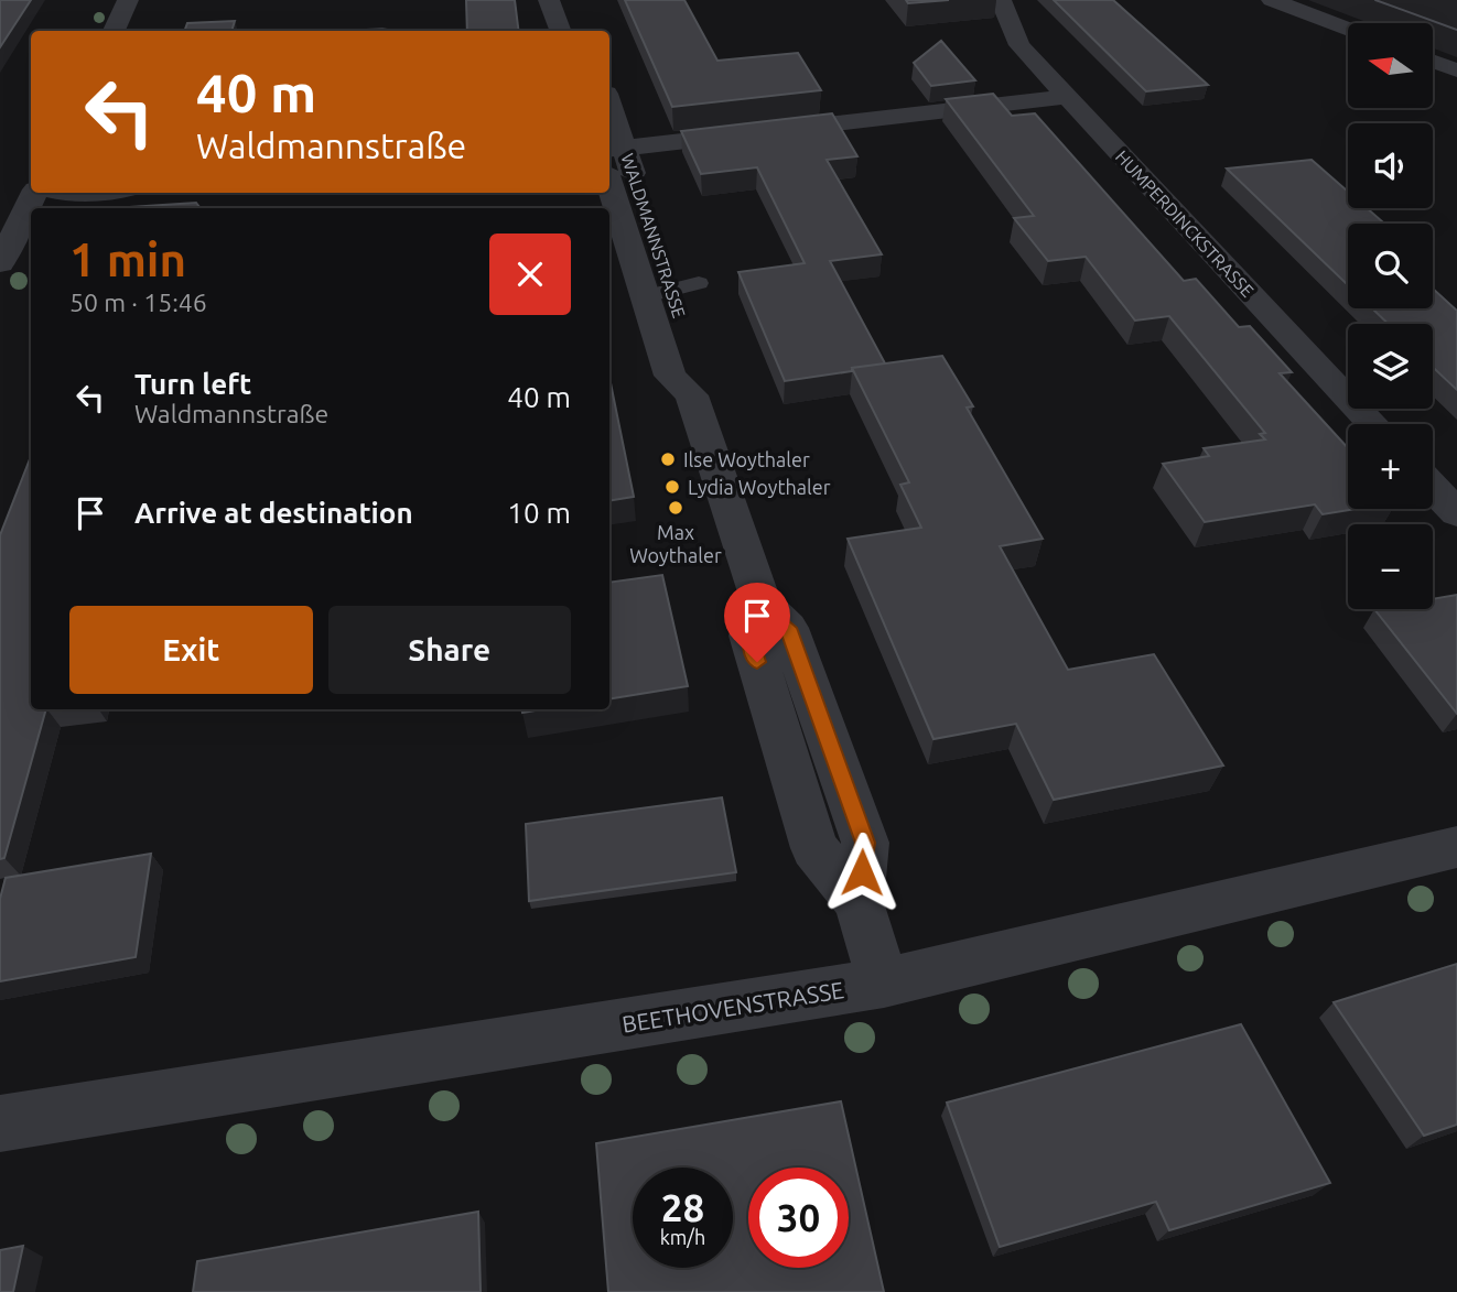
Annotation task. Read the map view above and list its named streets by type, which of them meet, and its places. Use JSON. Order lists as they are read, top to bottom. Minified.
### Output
{"streets":{"street":["HUMPERDINCKSTRASSE","WALDMANNSTRASSE","BEETHOVENSTRASSE"]},"crossings":[["WALDMANNSTRASSE","BEETHOVENSTRASSE"]],"places":["Ilse Woythaler","Lydia Woythaler","Max Woythaler"],"north":"left","page":{"map_buttons":["+","−"],"turn":["40 m","Waldmannstraße"],"heading":["1 min","50 m · 15:46"],"list":[{"name":"Turn left","note":"Waldmannstraße","value":"40 m"},{"name":"Arrive at destination","value":"10 m"}],"buttons":["Exit","Share"],"speed":"28 km/h","limit":"30"}}
